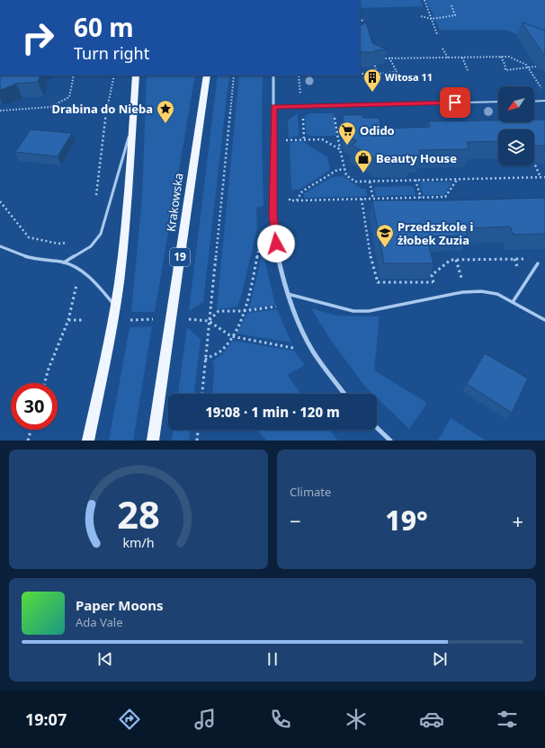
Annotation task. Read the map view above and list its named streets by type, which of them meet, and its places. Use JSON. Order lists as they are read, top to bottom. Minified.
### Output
{"streets":{"main road":["Krakowska","19"]},"places":{"building":["Witosa 11"],"place":["Drabina do Nieba"],"supermarket":["Odido"],"shop":["Beauty House"],"school or university":["Przedszkole i żłobek Zuzia"]},"north":"bottom left","page":{"turn":["60 m","Turn right"],"limit":"30","trip":"19:08 · 1 min · 120 m","tile":"Climate","heat":["−","19°","+"],"song":["Paper Moons","Ada Vale"],"tabs":"19:07","gauge":["28","km/h"]}}
